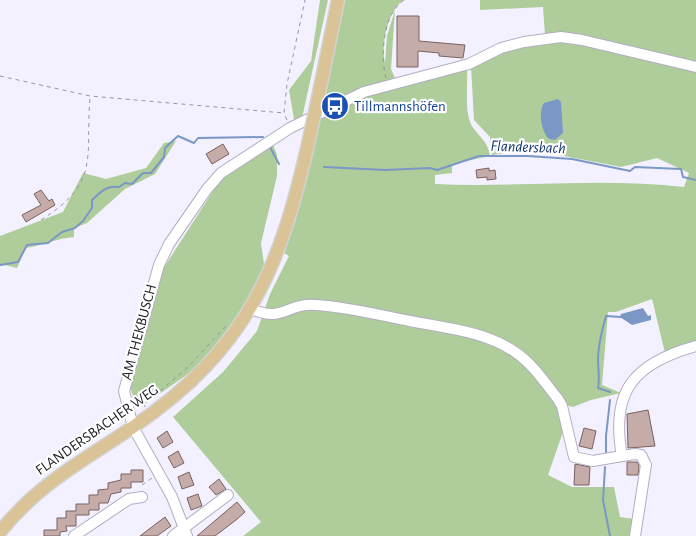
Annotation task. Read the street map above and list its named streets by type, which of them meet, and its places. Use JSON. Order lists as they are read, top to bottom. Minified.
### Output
{"streets":{"main road":["FLANDERSBACHER WEG"],"street":["AM THEKBUSCH"]},"crossings":[["AM THEKBUSCH","FLANDERSBACHER WEG"]],"water":["Flandersbach"],"places":{"bus stop":["Tillmannshöfen"]}}
